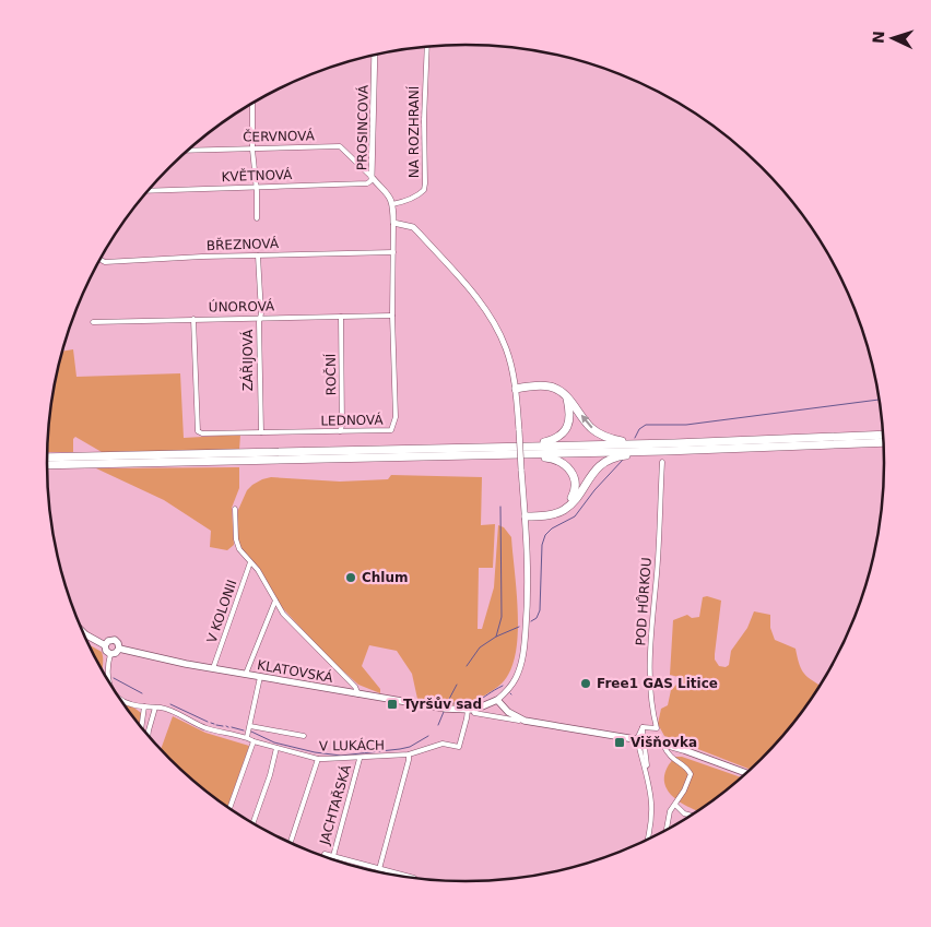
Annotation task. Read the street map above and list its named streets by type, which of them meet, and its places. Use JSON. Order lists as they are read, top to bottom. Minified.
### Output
{"streets":{"main road":["KLATOVSKÁ"],"street":["PROSINCOVÁ","NA ROZHRANÍ","ČERVNOVÁ","KVĚTNOVÁ","BŘEZNOVÁ","ÚNOROVÁ","ZÁŘIJOVÁ","ROČNÍ","LEDNOVÁ","POD HŮRKOU","V KOLONII","V LUKÁCH","JACHTAŘSKÁ"]},"crossings":[["PROSINCOVÁ","NA ROZHRANÍ"],["PROSINCOVÁ","ČERVNOVÁ"],["PROSINCOVÁ","KVĚTNOVÁ"],["PROSINCOVÁ","LEDNOVÁ"],["NA ROZHRANÍ","LEDNOVÁ"],["ČERVNOVÁ","KVĚTNOVÁ"],["BŘEZNOVÁ","ZÁŘIJOVÁ"],["BŘEZNOVÁ","LEDNOVÁ"],["ÚNOROVÁ","ZÁŘIJOVÁ"],["ÚNOROVÁ","ROČNÍ"],["ÚNOROVÁ","LEDNOVÁ"],["ZÁŘIJOVÁ","LEDNOVÁ"],["ROČNÍ","LEDNOVÁ"],["POD HŮRKOU","KLATOVSKÁ"],["V KOLONII","KLATOVSKÁ"],["KLATOVSKÁ","V LUKÁCH"],["V LUKÁCH","JACHTAŘSKÁ"]],"places":{"other":["Chlum","Free1 GAS Litice"],"transit":["Tyršův sad","Višňovka"]},"north":"left"}
